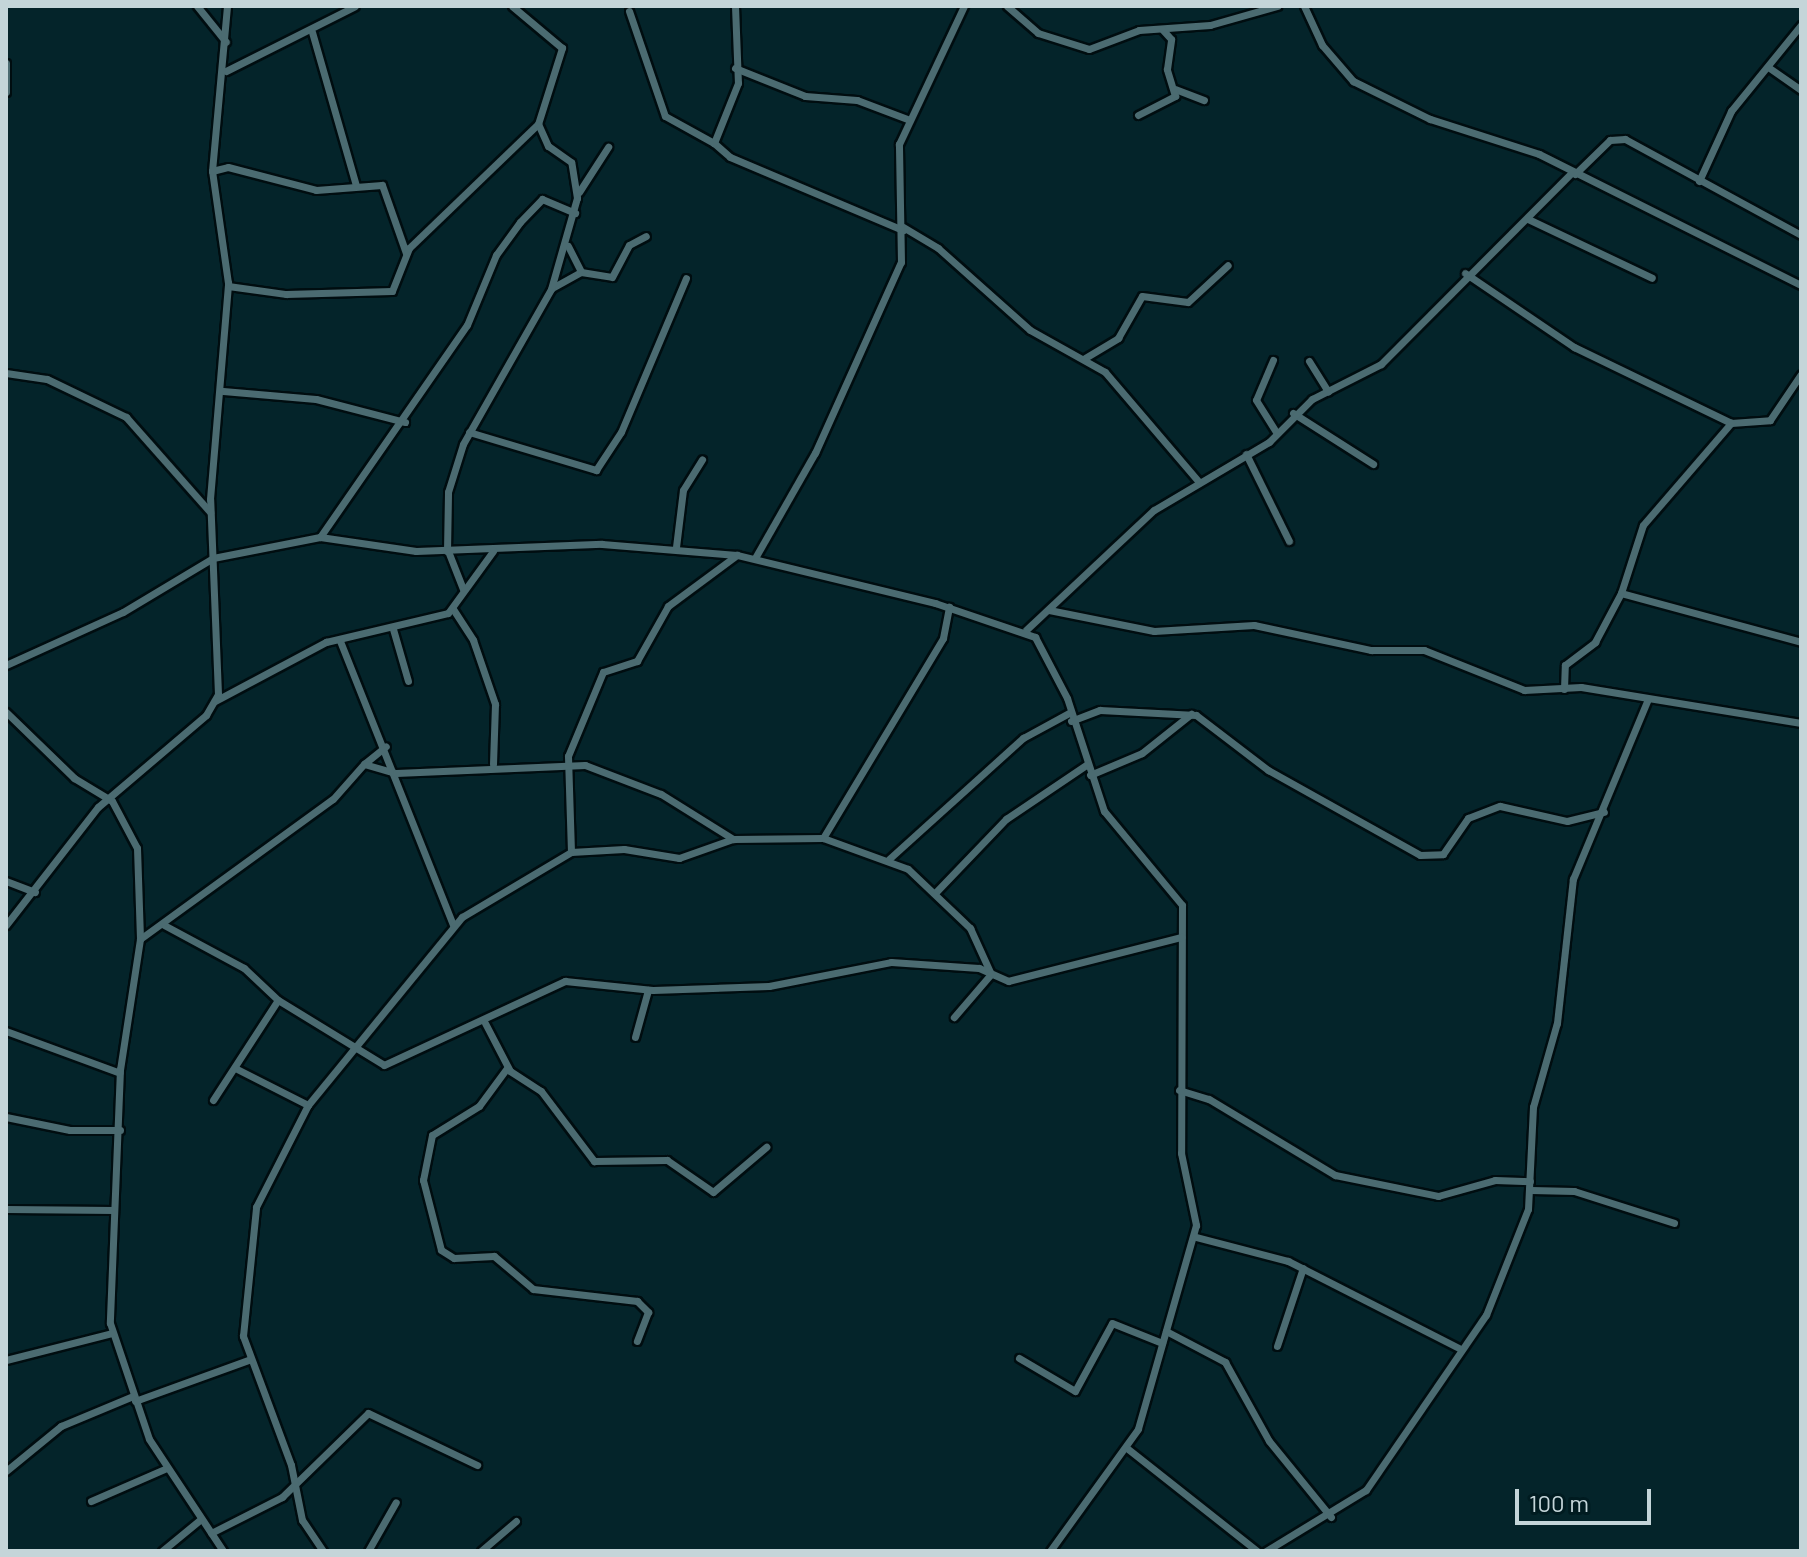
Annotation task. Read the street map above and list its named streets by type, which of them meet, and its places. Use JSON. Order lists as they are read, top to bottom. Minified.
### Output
{"scale_bar":"100 m"}
